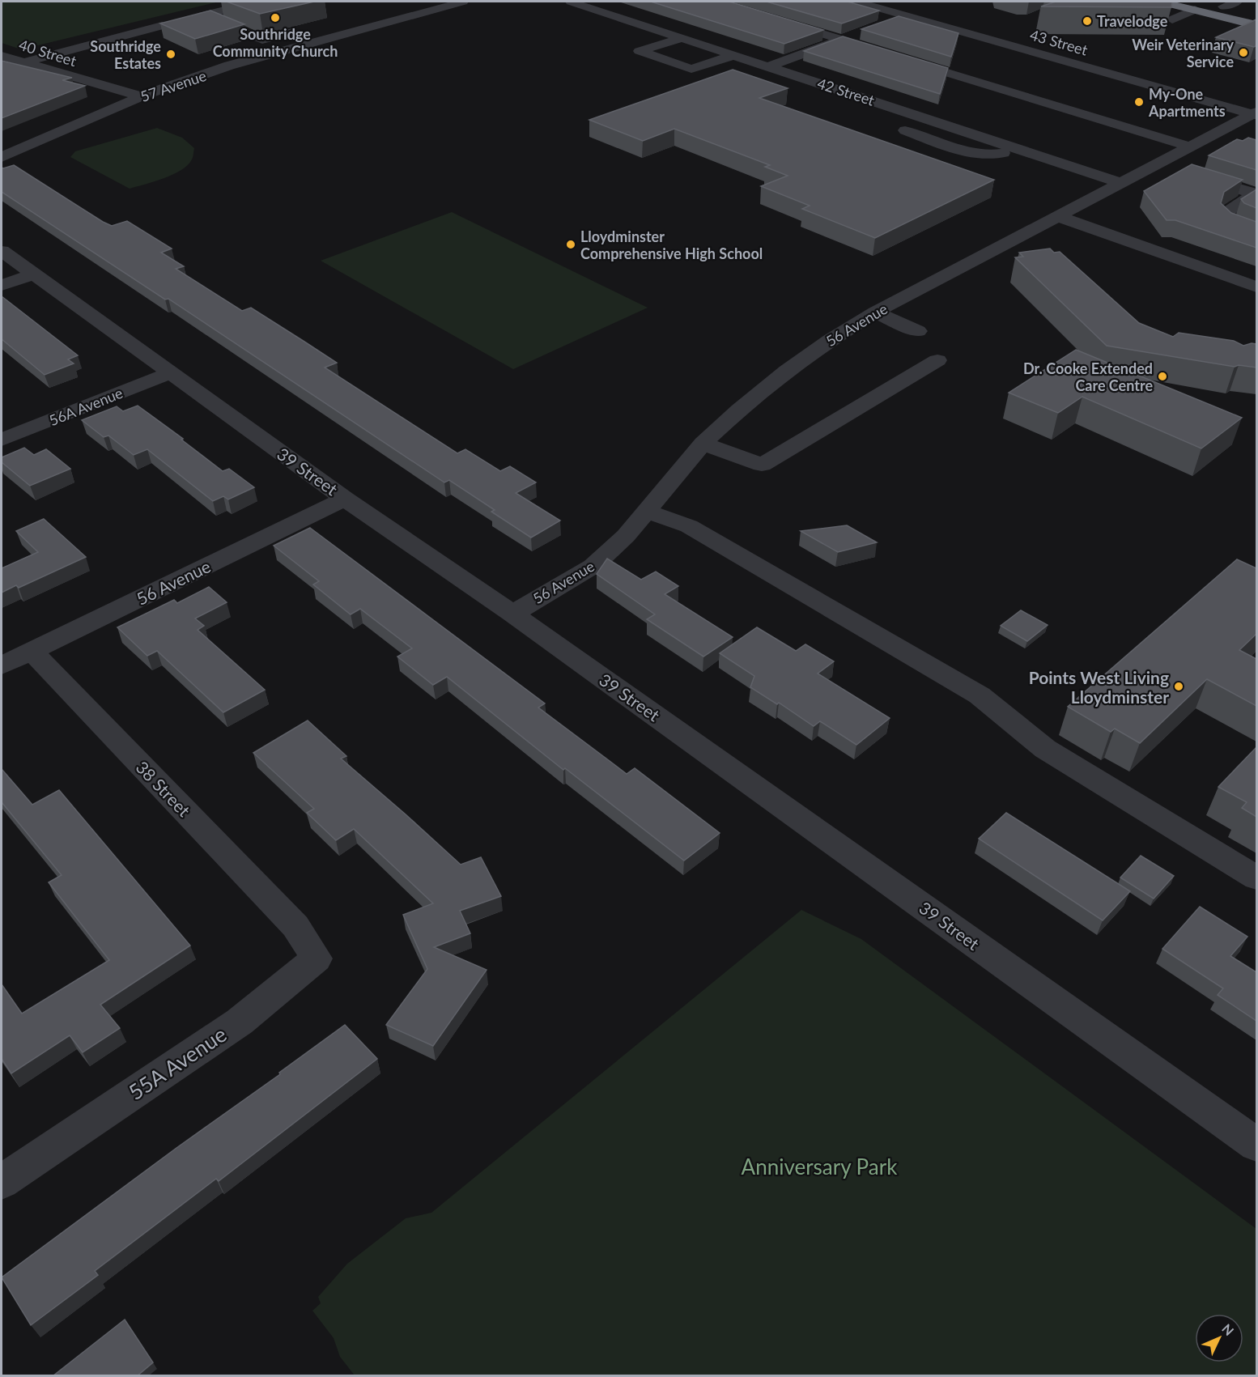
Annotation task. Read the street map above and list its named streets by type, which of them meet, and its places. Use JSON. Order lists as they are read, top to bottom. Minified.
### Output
{"streets":{"street":["43 Street","40 Street","57 Avenue","42 Street","56 Avenue","56A Avenue","39 Street","38 Street","55A Avenue"]},"crossings":[["43 Street","56 Avenue"],["40 Street","57 Avenue"],["42 Street","56 Avenue"],["56 Avenue","39 Street"],["56 Avenue","38 Street"],["56A Avenue","39 Street"],["38 Street","55A Avenue"]],"parks":["Anniversary Park"],"places":["Southridge Community Church","Travelodge","Weir Veterinary Service","Southridge Estates","My-One Apartments","Lloydminster Comprehensive High School","Dr. Cooke Extended Care Centre","Points West Living Lloydminster"],"north":"top right"}
